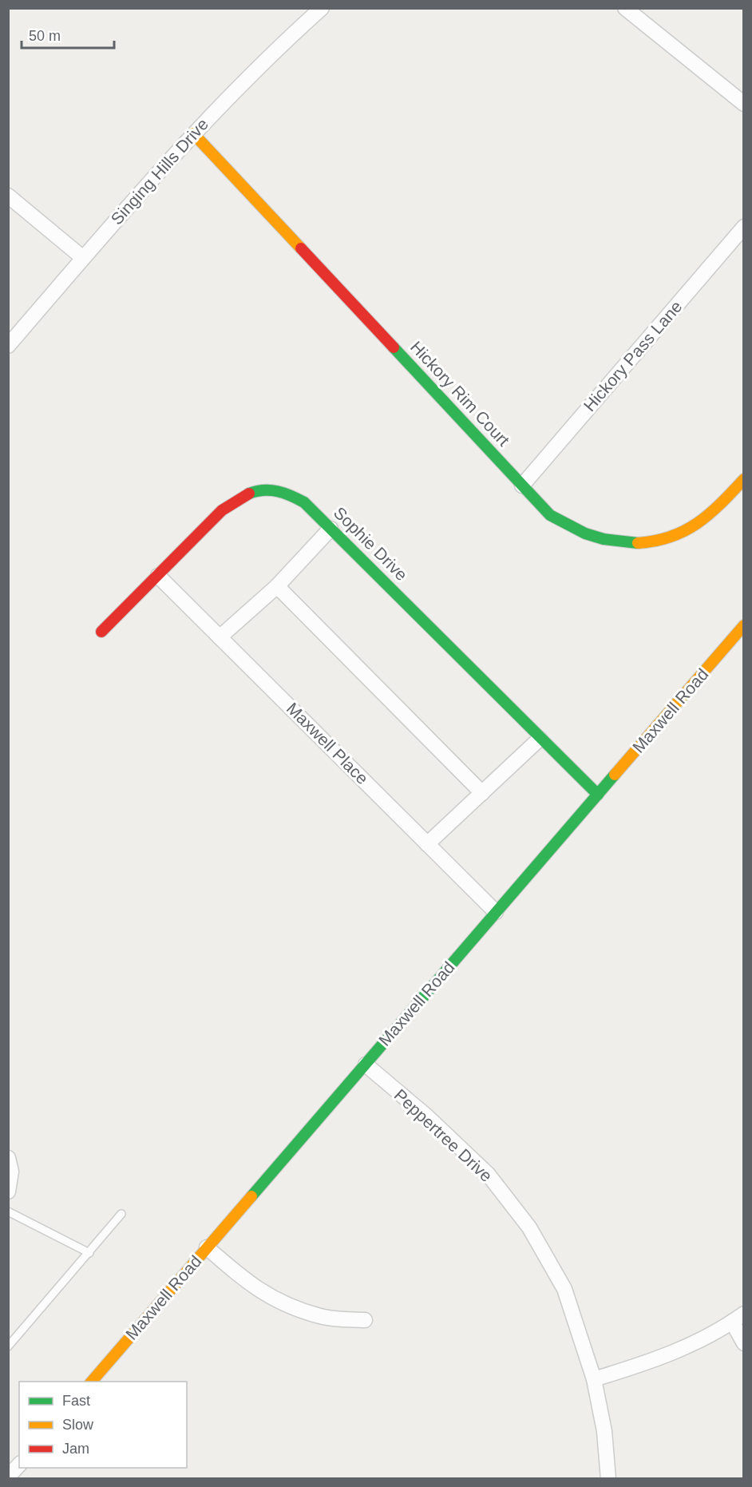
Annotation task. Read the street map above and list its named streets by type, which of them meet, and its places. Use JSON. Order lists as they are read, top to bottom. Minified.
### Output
{"streets":{"street":["Singing Hills Drive","Hickory Pass Lane","Hickory Rim Court","Sophie Drive","Maxwell Road","Maxwell Place","Peppertree Drive"]},"crossings":[["Singing Hills Drive","Hickory Rim Court"],["Hickory Pass Lane","Hickory Rim Court"],["Sophie Drive","Maxwell Road"],["Sophie Drive","Maxwell Place"],["Maxwell Road","Maxwell Place"],["Maxwell Road","Peppertree Drive"]],"legend":["Fast","Slow","Jam"],"scale_bar":"50 m"}
